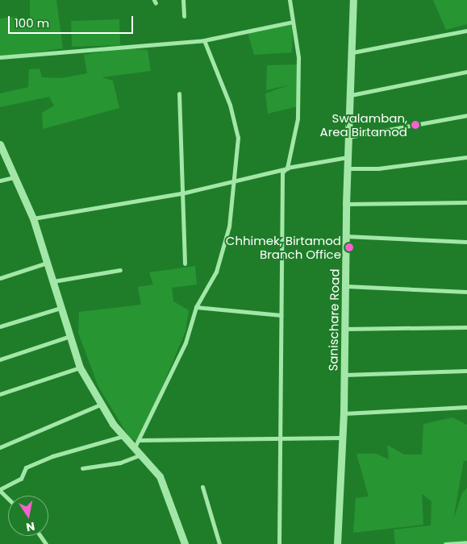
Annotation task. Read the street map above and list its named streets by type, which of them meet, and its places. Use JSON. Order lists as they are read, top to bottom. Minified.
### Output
{"streets":{"street":["Sanischare Road"]},"places":["Swalamban, Area Birtamod","Chhimek, Birtamod Branch Office"],"scale_bar":"100 m","north":"bottom"}
